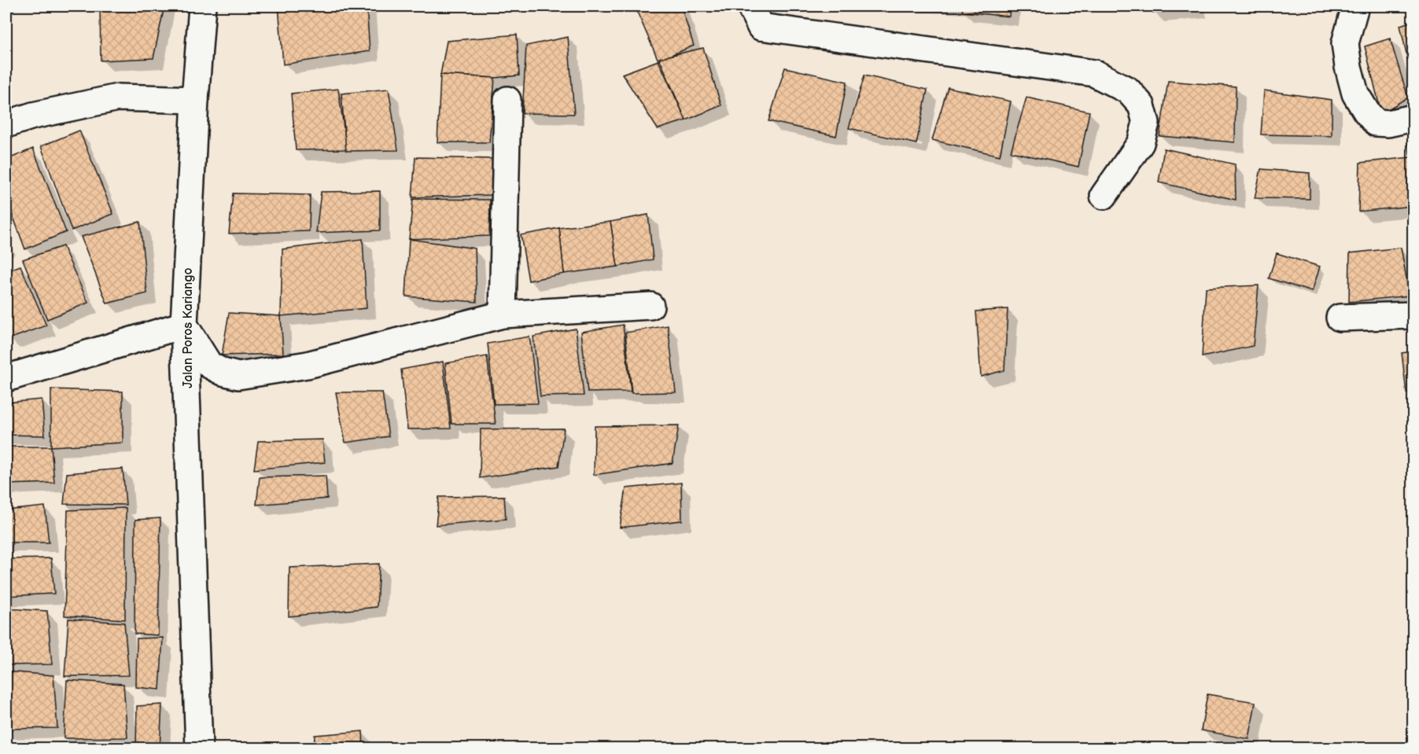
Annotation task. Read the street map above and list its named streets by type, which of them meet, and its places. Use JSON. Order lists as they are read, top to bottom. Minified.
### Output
{"streets":{"street":["Jalan Poros Kariango"]}}
